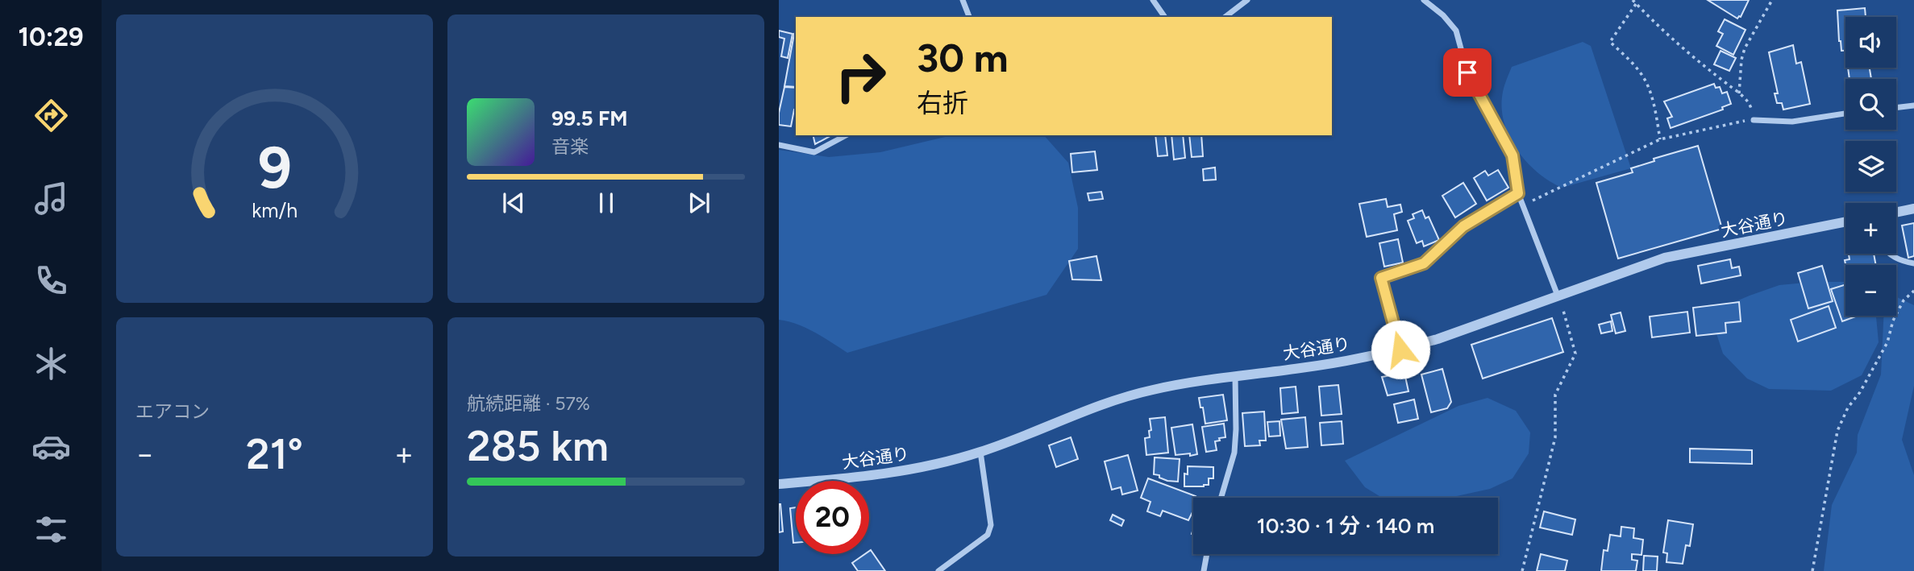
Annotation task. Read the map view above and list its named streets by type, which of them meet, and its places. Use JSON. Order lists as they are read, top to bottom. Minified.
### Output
{"streets":{"street":["大谷通り"]},"page":{"tabs":"10:29","map_buttons":["+","−"],"turn":["30 m","右折"],"song":["99.5 FM","音楽"],"tile":["エアコン",["航続距離 · 57%","285 km"]],"heat":["−","21°","+"],"limit":"20","trip":"10:30 · 1 分 · 140 m","gauge":["9","km/h"]}}
